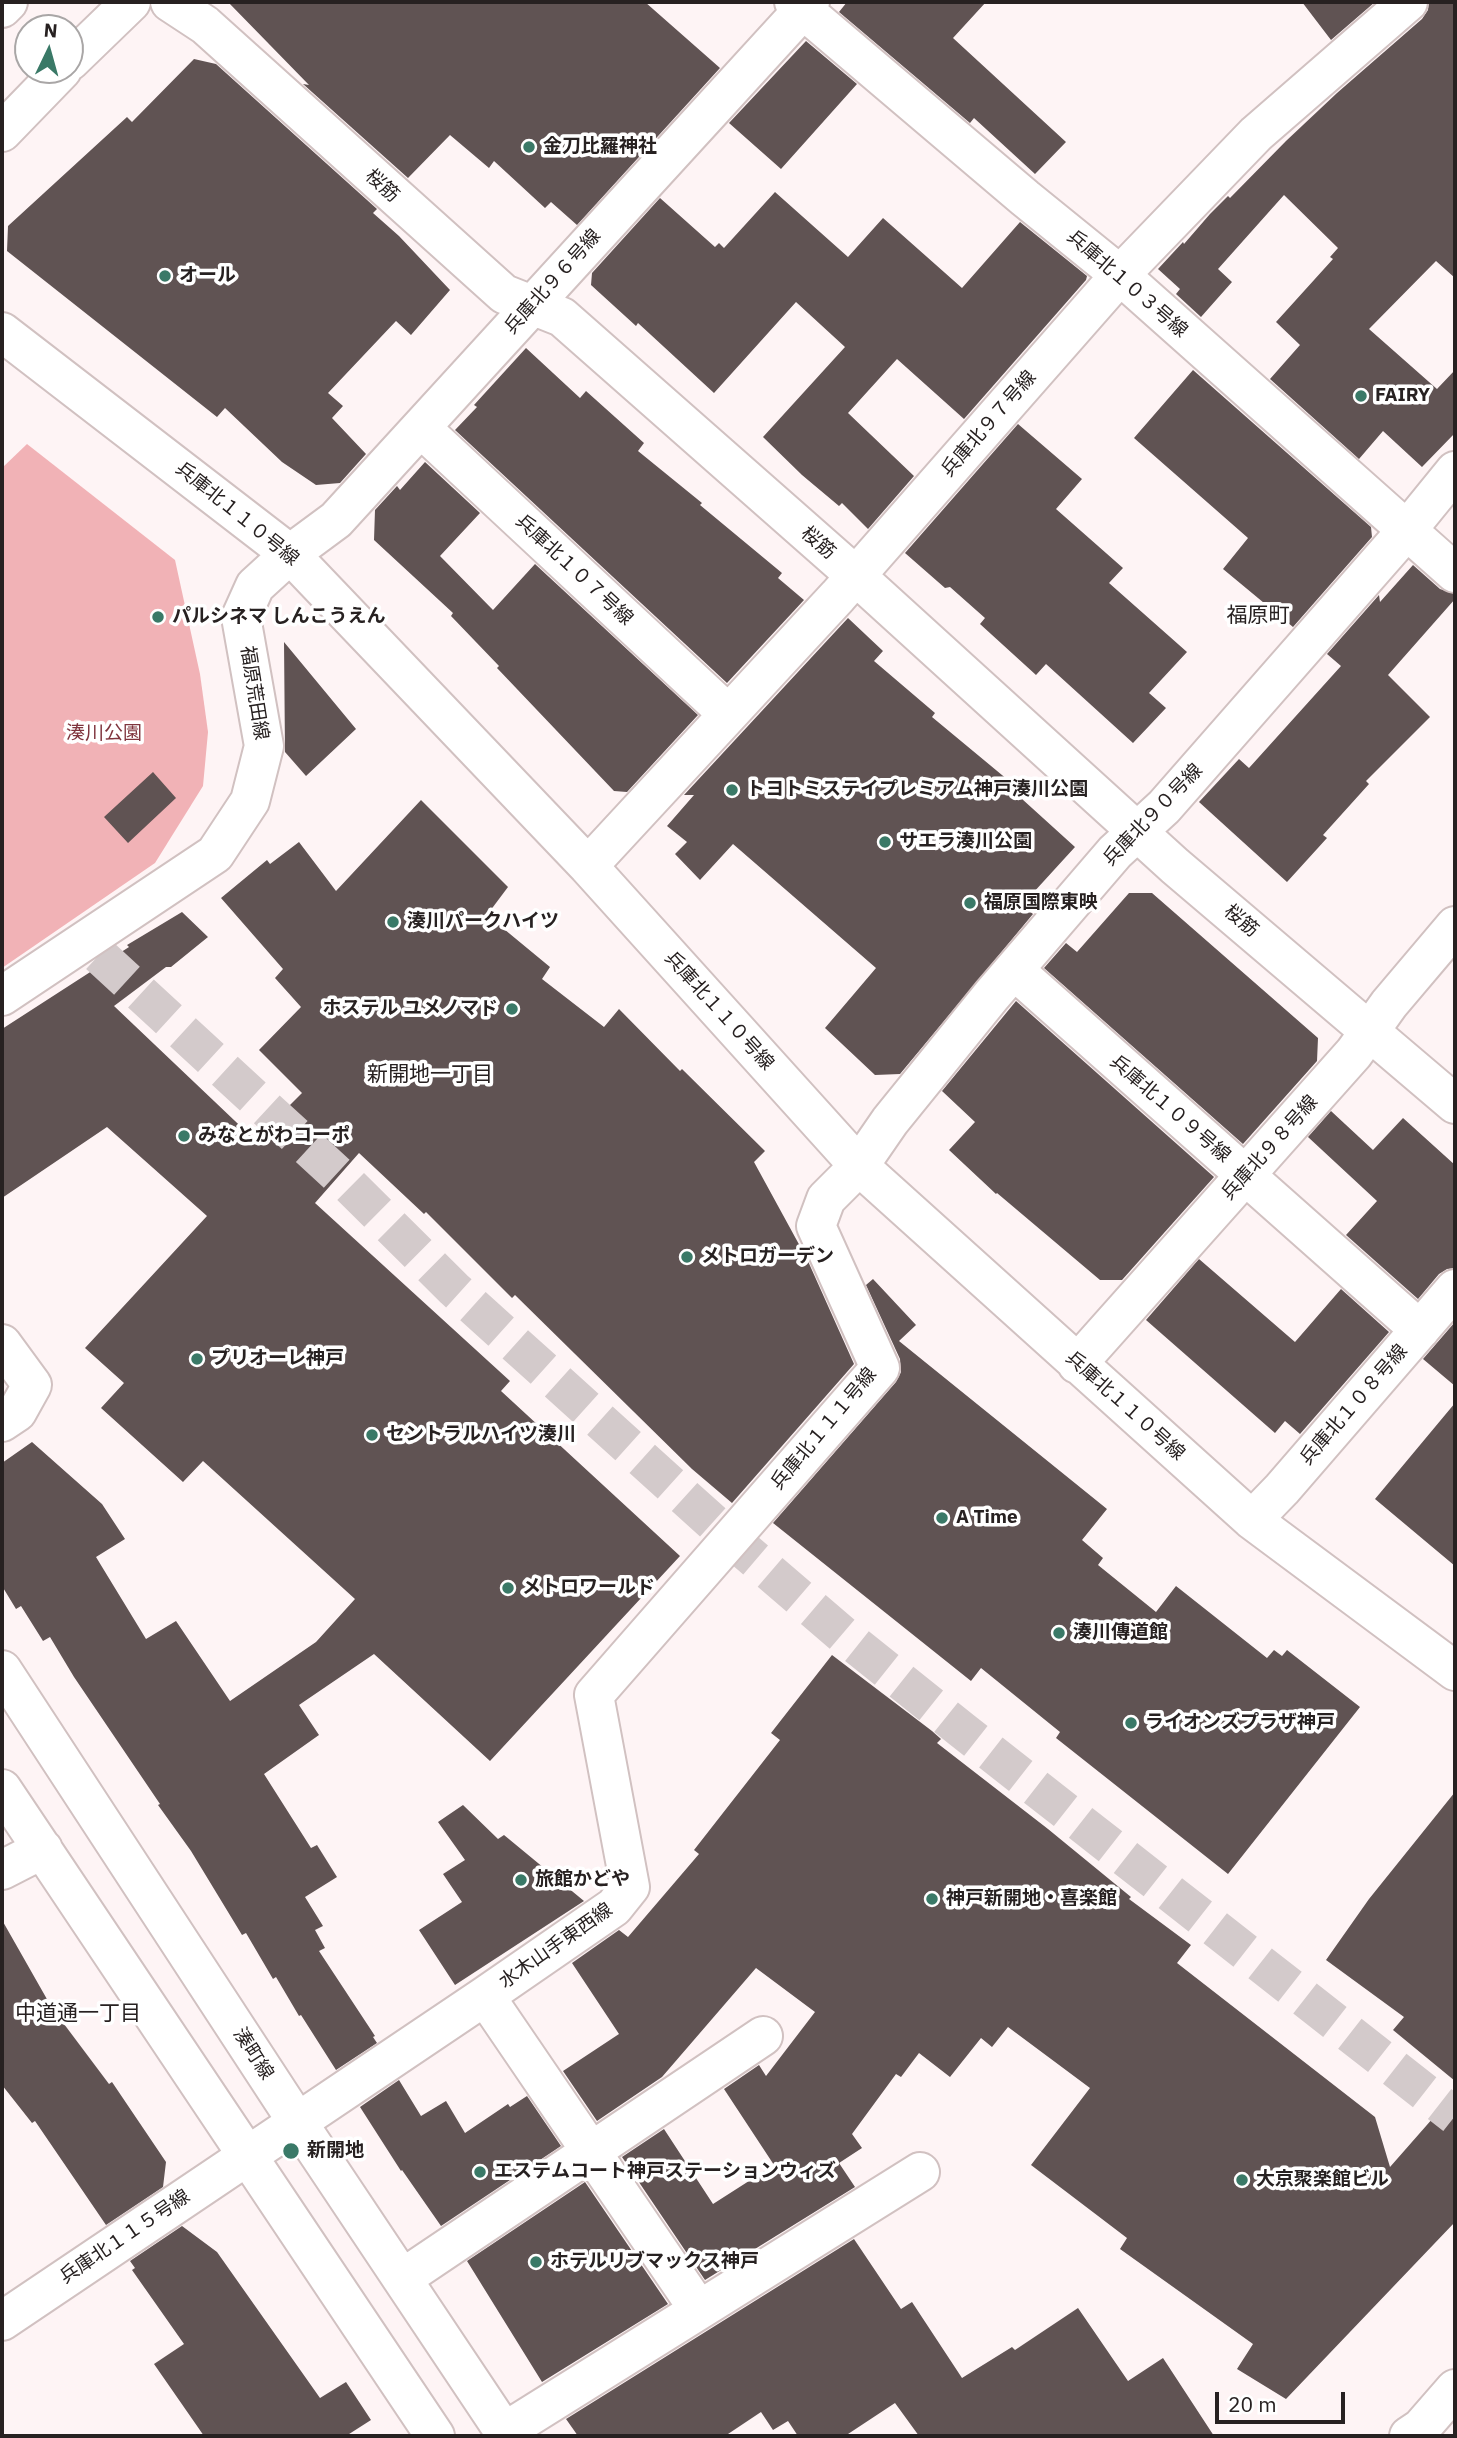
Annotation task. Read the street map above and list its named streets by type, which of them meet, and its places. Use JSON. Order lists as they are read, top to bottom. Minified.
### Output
{"streets":{"main road":["桜筋","兵庫北９６号線","兵庫北１０３号線","兵庫北９７号線","兵庫北１１０号線","兵庫北１０７号線","福原荒田線","兵庫北９０号線","兵庫北１０９号線","兵庫北９８号線","兵庫北１０８号線","兵庫北１１１号線","水木山手東西線","湊町線","兵庫北１１５号線"]},"crossings":[["桜筋","兵庫北９６号線"],["桜筋","兵庫北９７号線"],["桜筋","兵庫北９０号線"],["桜筋","兵庫北９８号線"],["兵庫北９６号線","兵庫北１０３号線"],["兵庫北９６号線","兵庫北１１０号線"],["兵庫北９６号線","兵庫北１０７号線"],["兵庫北９６号線","福原荒田線"],["兵庫北１０３号線","兵庫北９７号線"],["兵庫北１０３号線","兵庫北９０号線"],["兵庫北９７号線","兵庫北１１０号線"],["兵庫北９７号線","兵庫北１０７号線"],["兵庫北１１０号線","福原荒田線"],["兵庫北１１０号線","兵庫北９０号線"],["兵庫北１１０号線","兵庫北９８号線"],["兵庫北１１０号線","兵庫北１０８号線"],["兵庫北１１０号線","兵庫北１１１号線"],["兵庫北９０号線","兵庫北１０９号線"],["兵庫北９０号線","兵庫北１１１号線"],["兵庫北１０９号線","兵庫北９８号線"],["兵庫北１０９号線","兵庫北１０８号線"],["兵庫北１１１号線","水木山手東西線"],["水木山手東西線","湊町線"],["水木山手東西線","兵庫北１１５号線"]],"districts":["福原町","新開地一丁目","中道通一丁目"],"parks":["湊川公園"],"places":["金刀比羅神社","オール","FAIRY","パルシネマ しんこうえん","トヨトミステイプレミアム神戸湊川公園","サエラ湊川公園","福原国際東映","湊川パークハイツ","ホステル ユメノマド","みなとがわコーポ","メトロガーデン","プリオーレ神戸","セントラルハイツ湊川","A Time","メトロワールド","湊川傳道館","ライオンズプラザ神戸","旅館かどや","神戸新開地・喜楽館","新開地","エステムコート神戸ステーションウィズ","大京聚楽館ビル","ホテルリブマックス神戸"],"scale_bar":"20 m","north":"top"}
